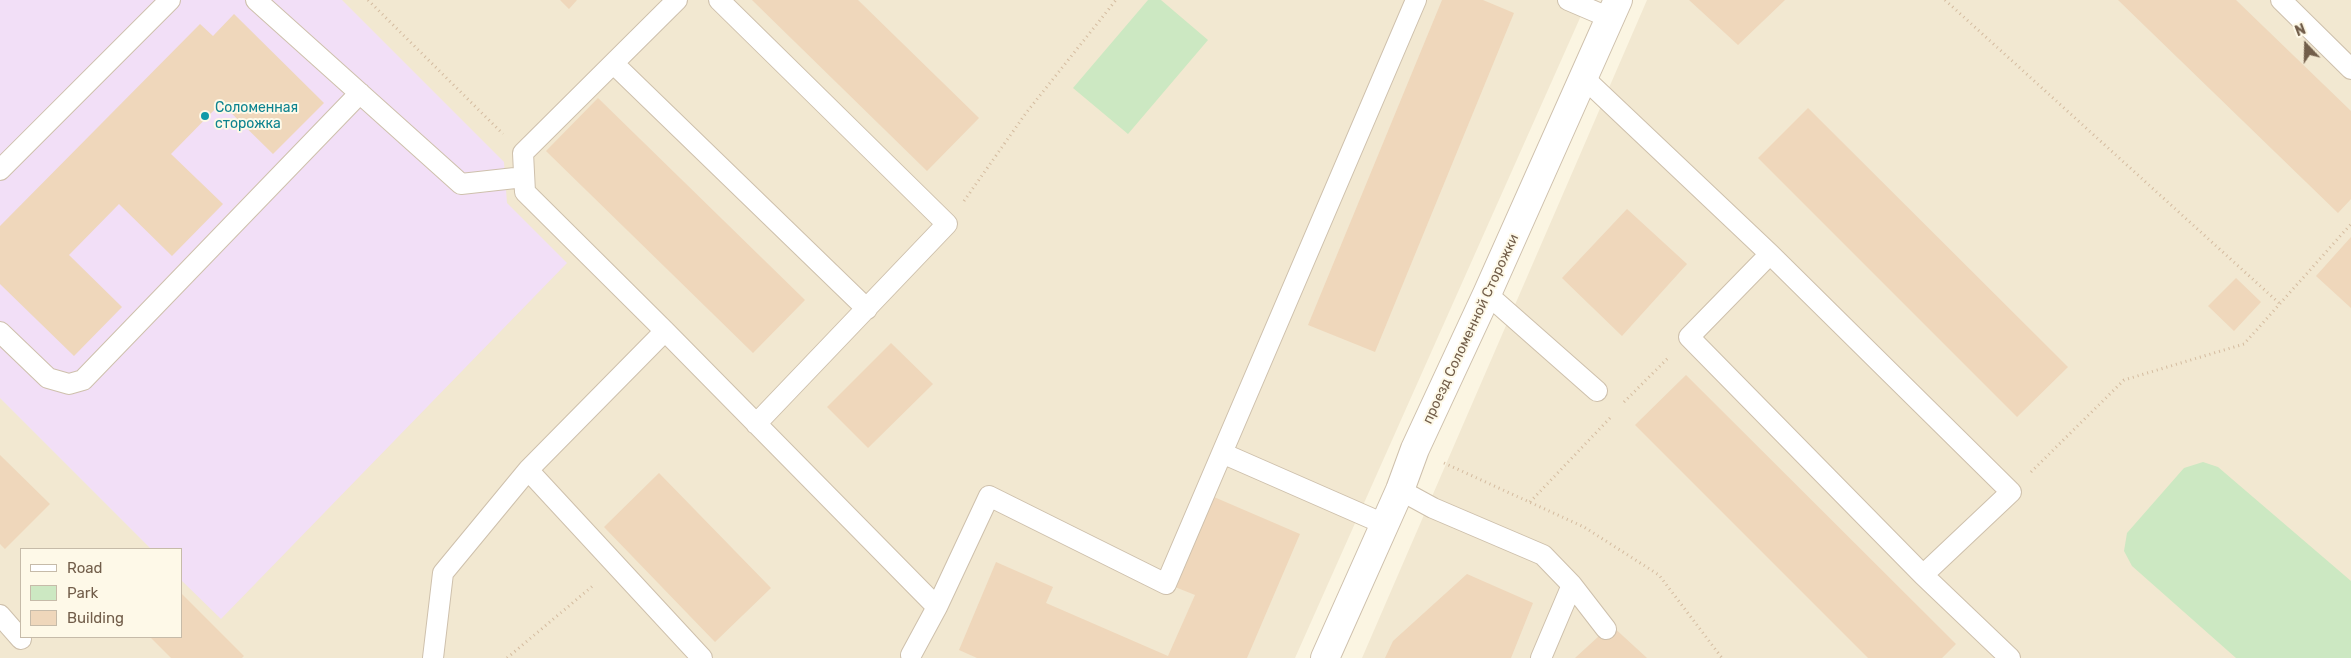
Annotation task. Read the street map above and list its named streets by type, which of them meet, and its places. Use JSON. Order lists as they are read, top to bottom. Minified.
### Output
{"streets":{"street":["проезд Соломенной Сторожки"]},"places":["Соломенная сторожка"],"legend":["Road","Park","Building"],"north":"top"}
